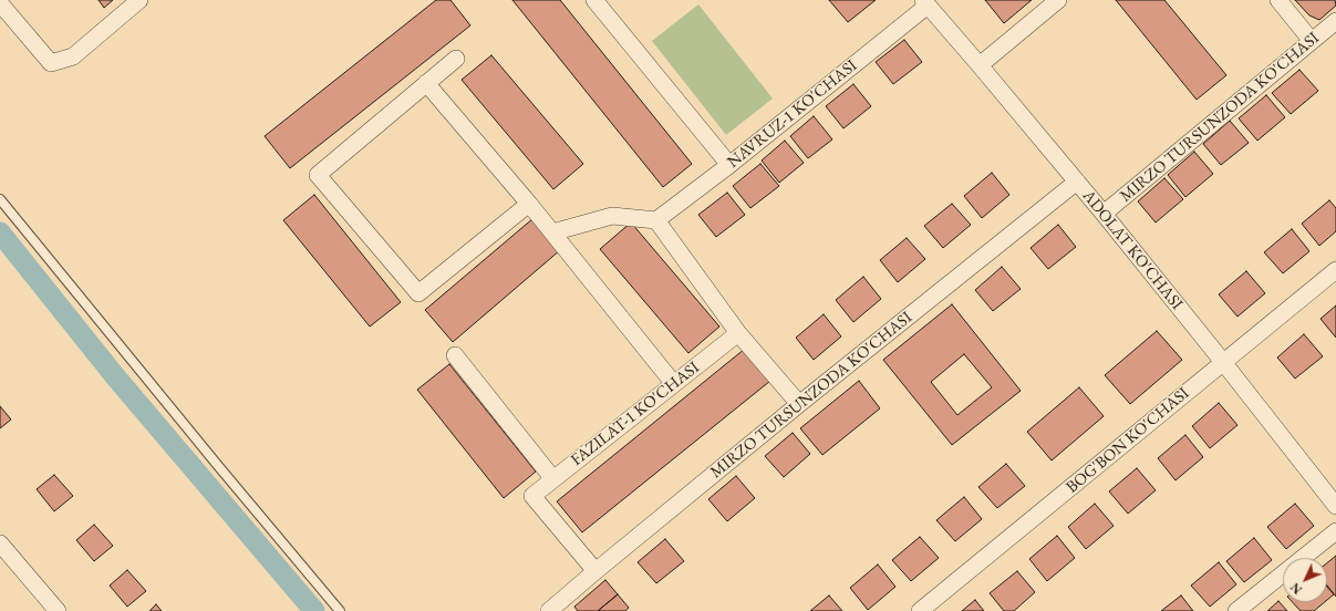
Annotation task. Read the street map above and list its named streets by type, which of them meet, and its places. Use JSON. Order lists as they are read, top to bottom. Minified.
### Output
{"streets":{"street":["NAVRUZ-1 KO'CHASI","MIRZO TURSUNZODA KO'CHASI","ADOLAT KO'CHASI","FAZILAT-1 KO'CHASI","BOG'BON KO'CHASI"]},"crossings":[["NAVRUZ-1 KO'CHASI","ADOLAT KO'CHASI"],["MIRZO TURSUNZODA KO'CHASI","ADOLAT KO'CHASI"],["MIRZO TURSUNZODA KO'CHASI","FAZILAT-1 KO'CHASI"],["ADOLAT KO'CHASI","BOG'BON KO'CHASI"]],"north":"bottom left"}
